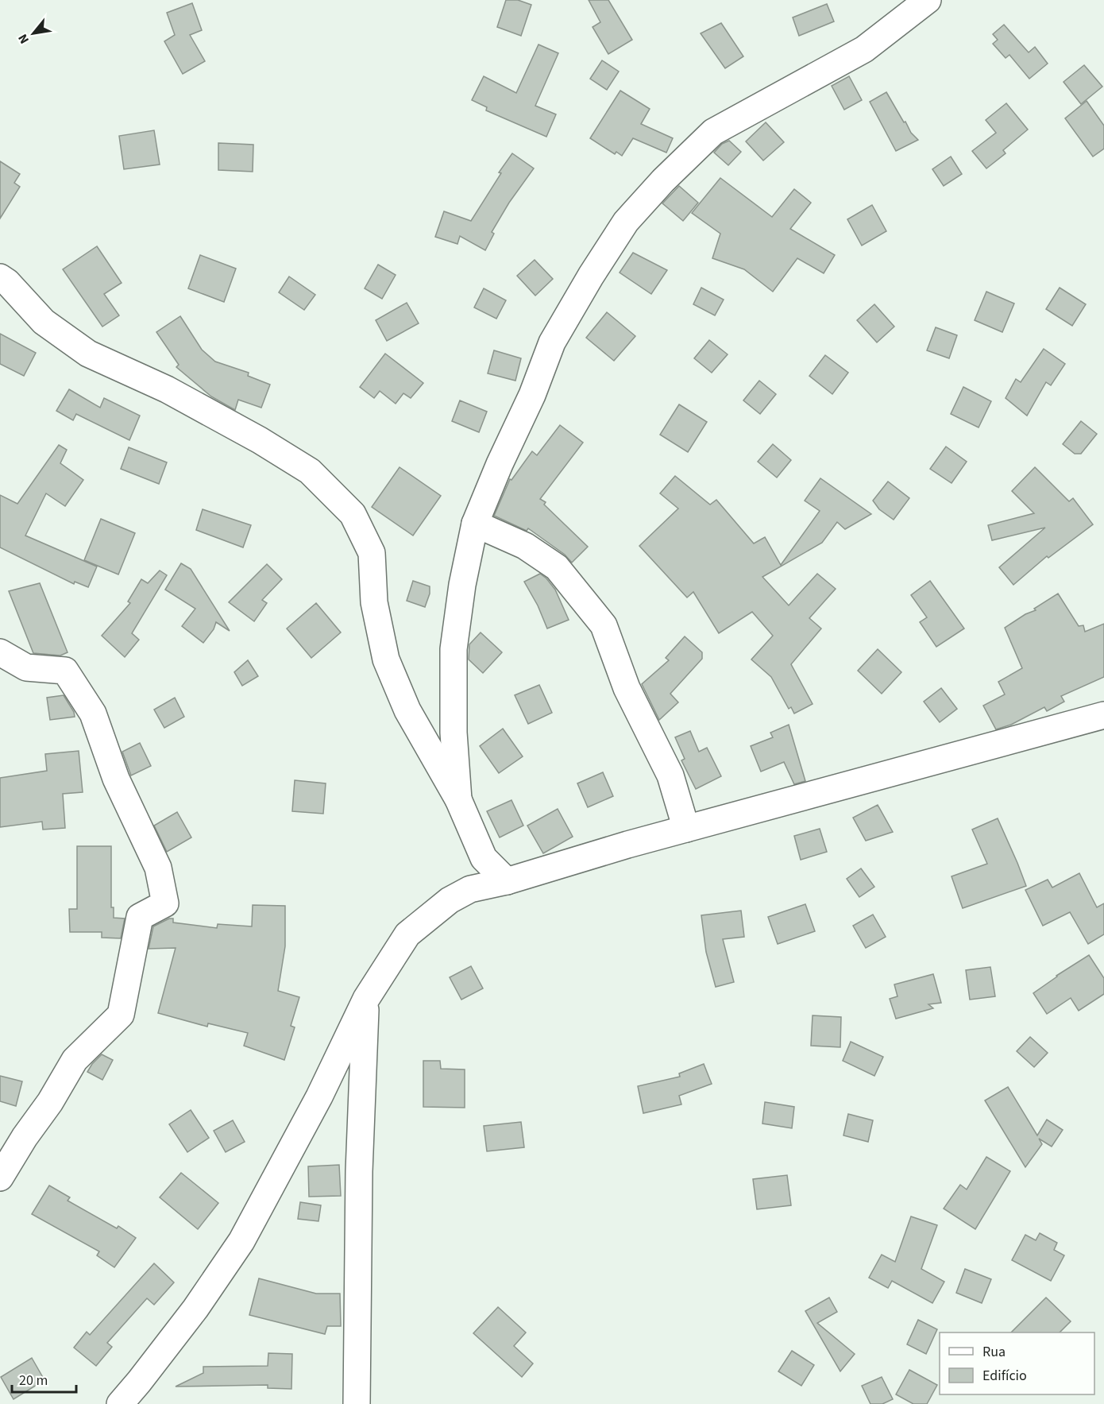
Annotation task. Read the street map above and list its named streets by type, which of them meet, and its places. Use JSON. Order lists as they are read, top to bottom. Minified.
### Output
{"legend":["Rua","Edifício"],"scale_bar":"20 m","north":"bottom left"}
